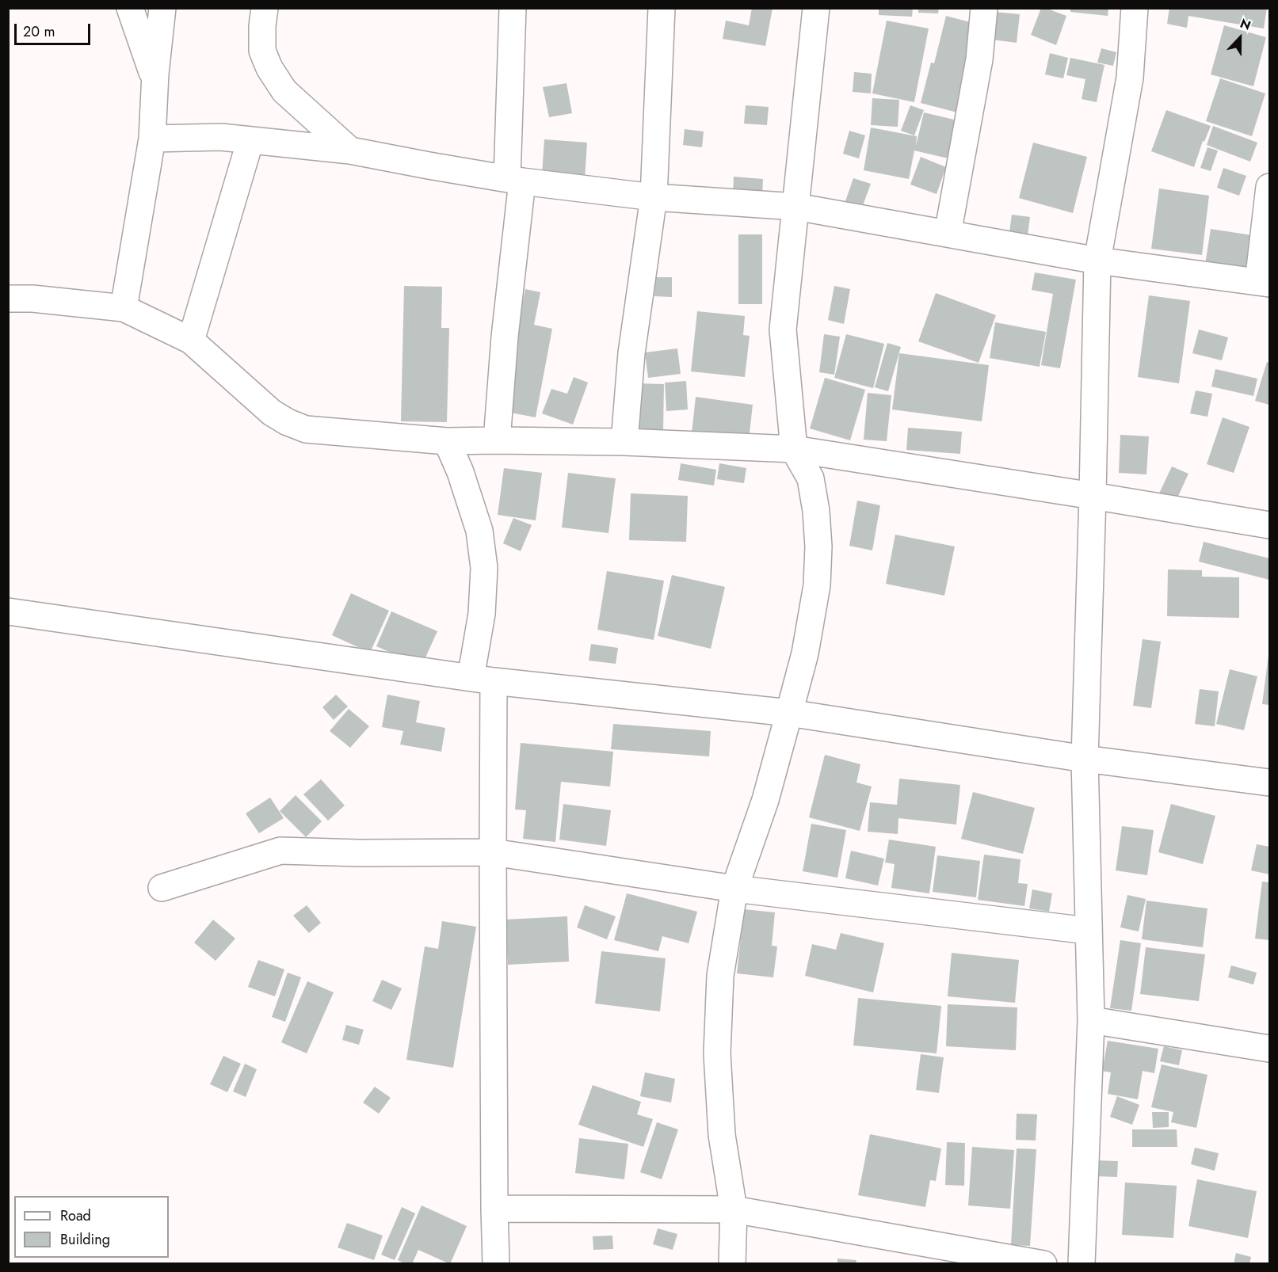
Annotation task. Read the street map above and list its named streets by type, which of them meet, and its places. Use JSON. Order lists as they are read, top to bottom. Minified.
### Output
{"legend":["Road","Building"],"scale_bar":"20 m","north":"top"}
